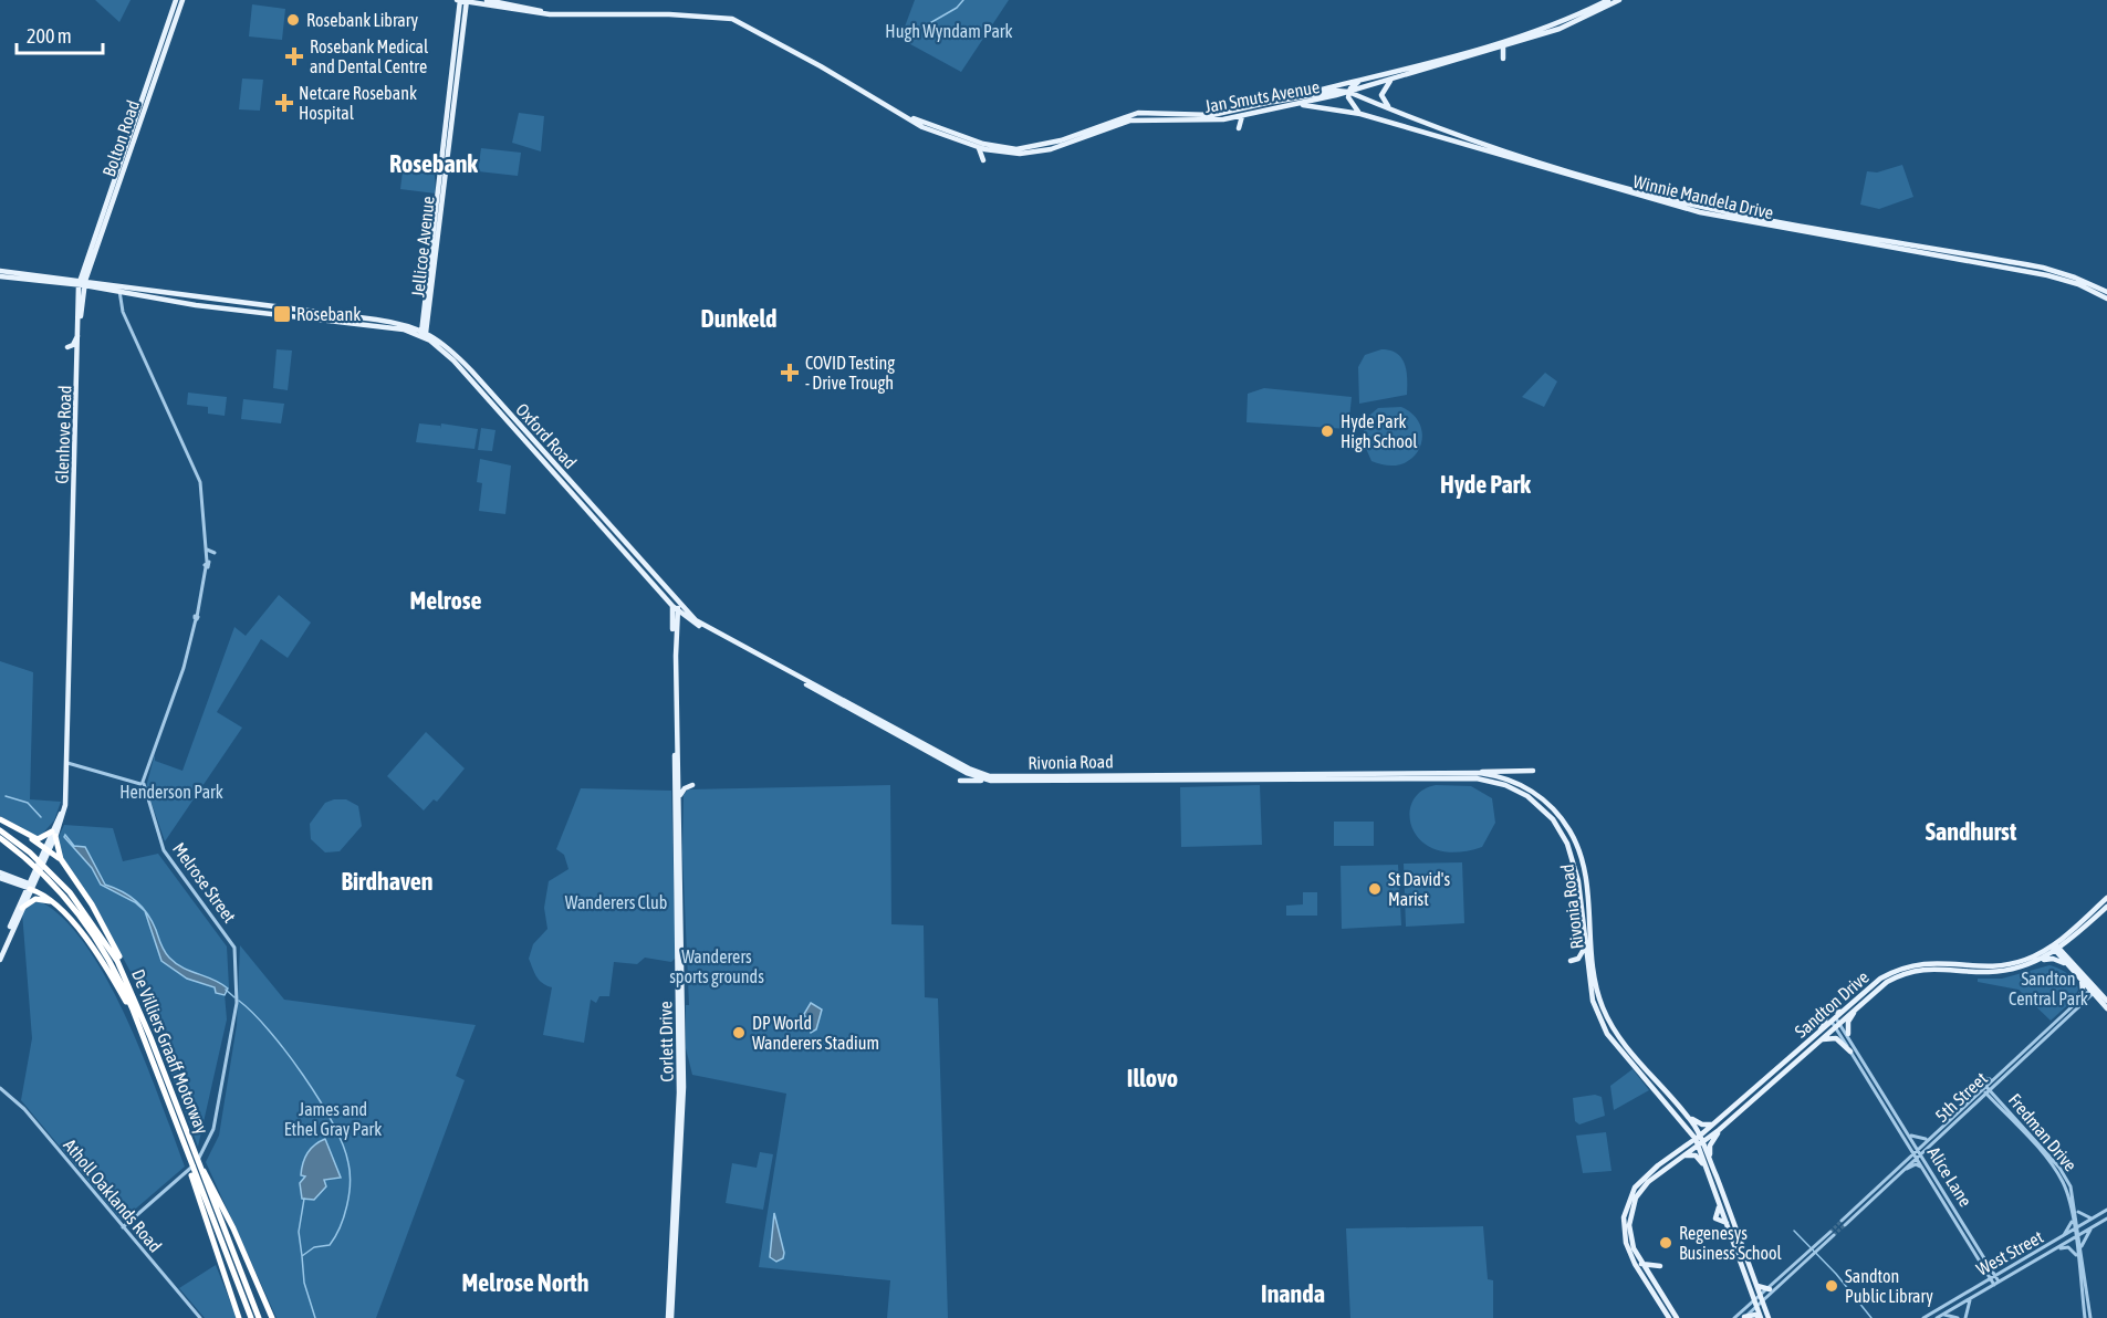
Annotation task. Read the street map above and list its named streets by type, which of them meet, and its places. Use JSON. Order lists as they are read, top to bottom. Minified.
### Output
{"streets":{"highway":["De Villiers Graaff Motorway"],"main road":["Jan Smuts Avenue","Bolton Road","Winnie Mandela Drive","Jellicoe Avenue","Glenhove Road","Oxford Road","Rivonia Road","Sandton Drive","Corlett Drive"],"street":["Melrose Street","5th Street","Fredman Drive","Alice Lane","Atholl Oaklands Road","West Street"]},"crossings":[["Jan Smuts Avenue","Winnie Mandela Drive"],["Jan Smuts Avenue","Jellicoe Avenue"],["Bolton Road","Glenhove Road"],["Bolton Road","Oxford Road"],["Jellicoe Avenue","Oxford Road"],["Glenhove Road","Oxford Road"],["Oxford Road","Rivonia Road"],["Oxford Road","Corlett Drive"],["Rivonia Road","Sandton Drive"],["Melrose Street","Atholl Oaklands Road"],["Sandton Drive","Alice Lane"],["5th Street","Fredman Drive"],["5th Street","Alice Lane"],["Fredman Drive","West Street"],["Alice Lane","West Street"]],"districts":["Rosebank","Dunkeld","Hyde Park","Melrose","Sandhurst","Birdhaven","Illovo","Melrose North","Inanda"],"parks":["Hugh Wyndam Park","Henderson Park","Wanderers Club","Wanderers sports grounds","Sandton Central Park","James and Ethel Gray Park"],"places":{"other":["Rosebank Library","Hyde Park High School","St David's Marist","DP World Wanderers Stadium","Regenesys Business School","Sandton Public Library"],"health":["Rosebank Medical and Dental Centre","Netcare Rosebank Hospital","COVID Testing - Drive Trough"],"transit":["Rosebank"]},"scale_bar":"200 m"}
